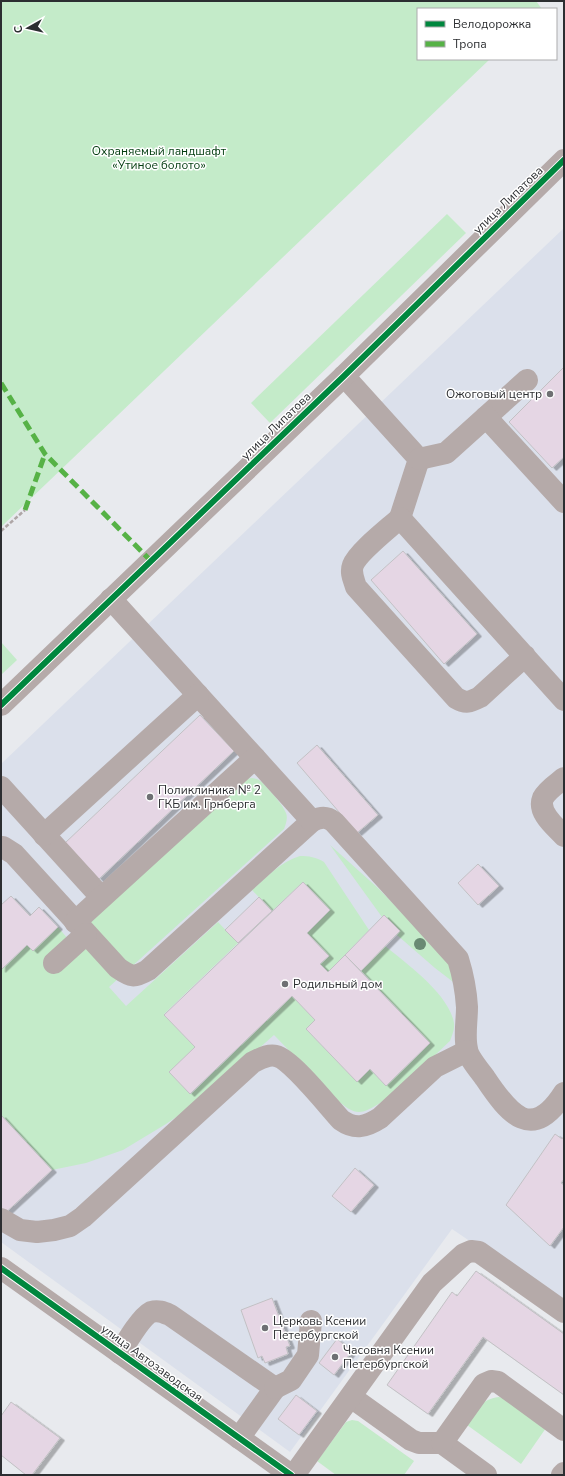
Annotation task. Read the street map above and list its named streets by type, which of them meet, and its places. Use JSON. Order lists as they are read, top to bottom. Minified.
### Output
{"streets":{"street":["улица Липатова","улица Автозаводская"]},"parks":["Охраняемый ландшафт «Утиное болото»"],"places":["Ожоговый центр","Поликлиника № 2 ГКБ им. Грнберга","Родильный дом","Церковь Ксении Петербургской","Часовня Ксении Петербургской"],"legend":["Велодорожка","Тропа"],"north":"left"}
